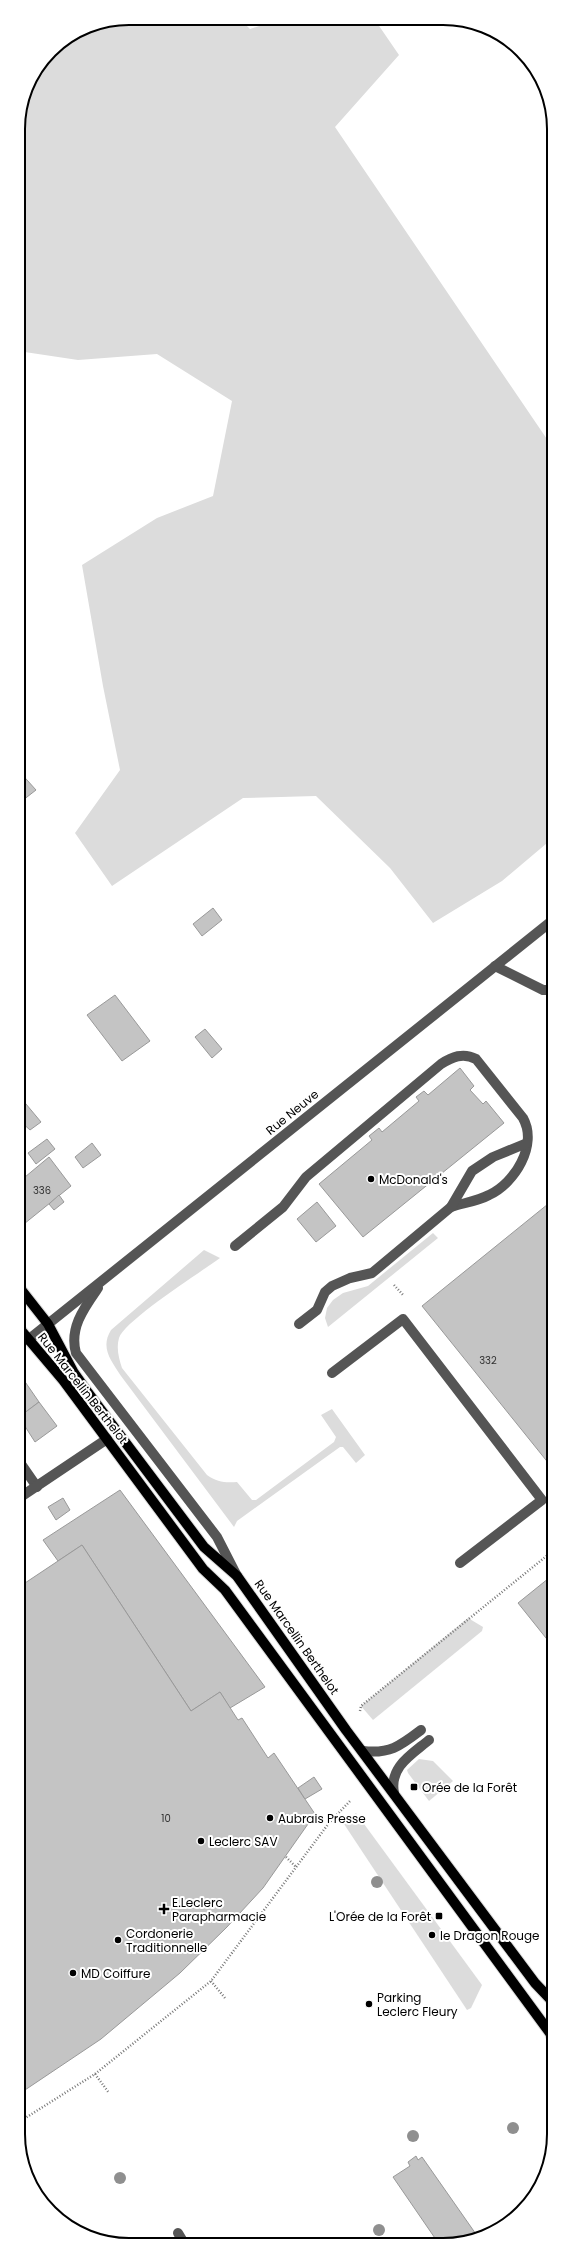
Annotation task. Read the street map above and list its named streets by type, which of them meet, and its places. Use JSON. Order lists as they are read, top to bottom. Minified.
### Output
{"streets":{"main road":["Rue Marcellin Berthelot"],"lane":["Rue Neuve"]},"crossings":[["Rue Neuve","Rue Marcellin Berthelot"]],"places":{"other":["McDonald's","Aubrais Presse","Leclerc SAV","le Dragon Rouge","Cordonerie Traditionnelle","MD Coiffure","Parking Leclerc Fleury"],"transit":["Orée de la Forêt","L'Orée de la Forêt"],"health":["E.Leclerc Parapharmacie"]},"house_numbers":["336","332","10"]}
